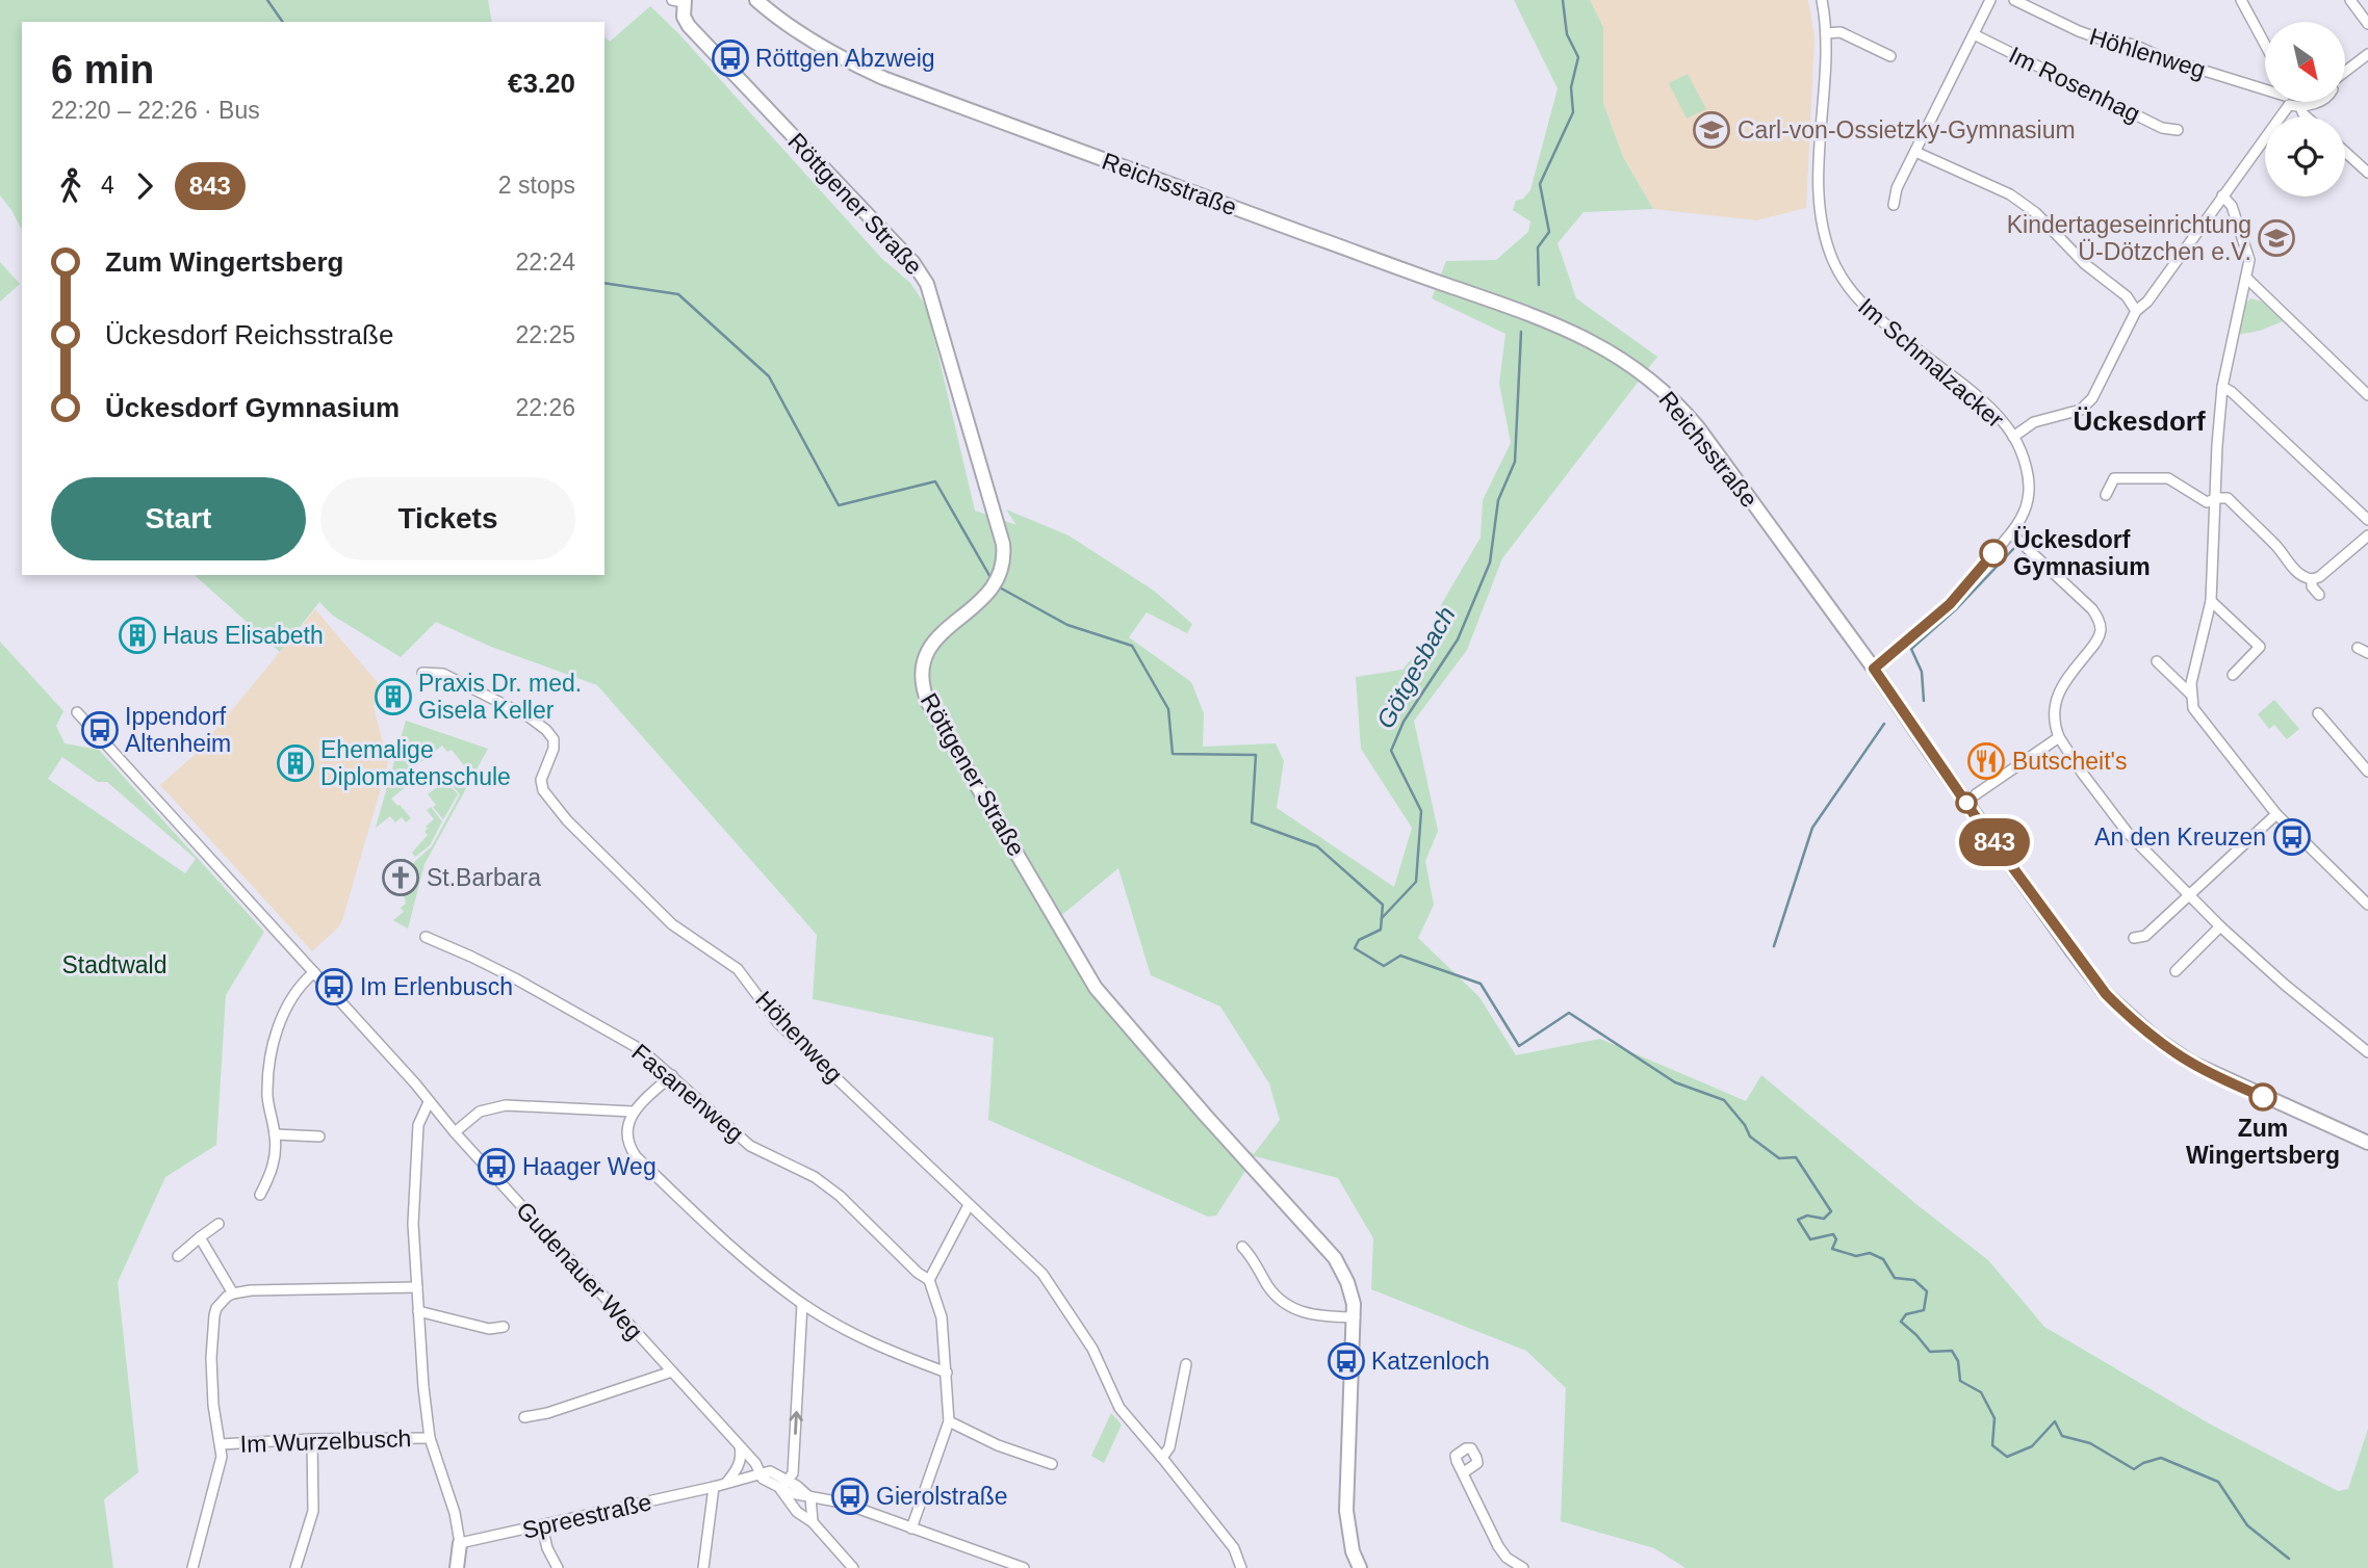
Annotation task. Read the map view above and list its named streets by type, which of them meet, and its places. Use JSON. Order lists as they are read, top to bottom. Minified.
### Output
{"streets":{"main road":["Reichsstraße","Röttgener Straße"],"street":["Höhlenweg","Im Rosenhag","Im Schmalzacker","Höhenweg","Fasanenweg","Gudenauer Weg","Im Wurzelbusch","Spreestraße"]},"crossings":[["Reichsstraße","Im Schmalzacker"],["Gudenauer Weg","Spreestraße"]],"districts":["Ückesdorf"],"water":["Götgesbach"],"parks":["Stadtwald"],"places":{"bus stop":["Röttgen Abzweig","Ippendorf Altenheim","An den Kreuzen","Im Erlenbusch","Haager Weg","Katzenloch","Gierolstraße"],"school or university":["Carl-von-Ossietzky-Gymnasium","Kindertageseinrichtung Ü-Dötzchen e.V."],"other":["Ückesdorf Gymnasium","Zum Wingertsberg"],"building":["Haus Elisabeth","Praxis Dr. med. Gisela Keller","Ehemalige Diplomatenschule"],"restaurant":["Butscheit's"],"church":["St.Barbara"]},"lines":["bus line 843"],"north":"bottom right","page":{"on_map":"843","heading":["6 min","22:20 – 22:26 · Bus","€3.20"],"legs":["4","843","2 stops"],"list":[{"name":"Zum Wingertsberg","value":"22:24"},{"name":"Ückesdorf Reichsstraße","value":"22:25"},{"name":"Ückesdorf Gymnasium","value":"22:26"}],"buttons":["Start","Tickets"]}}
